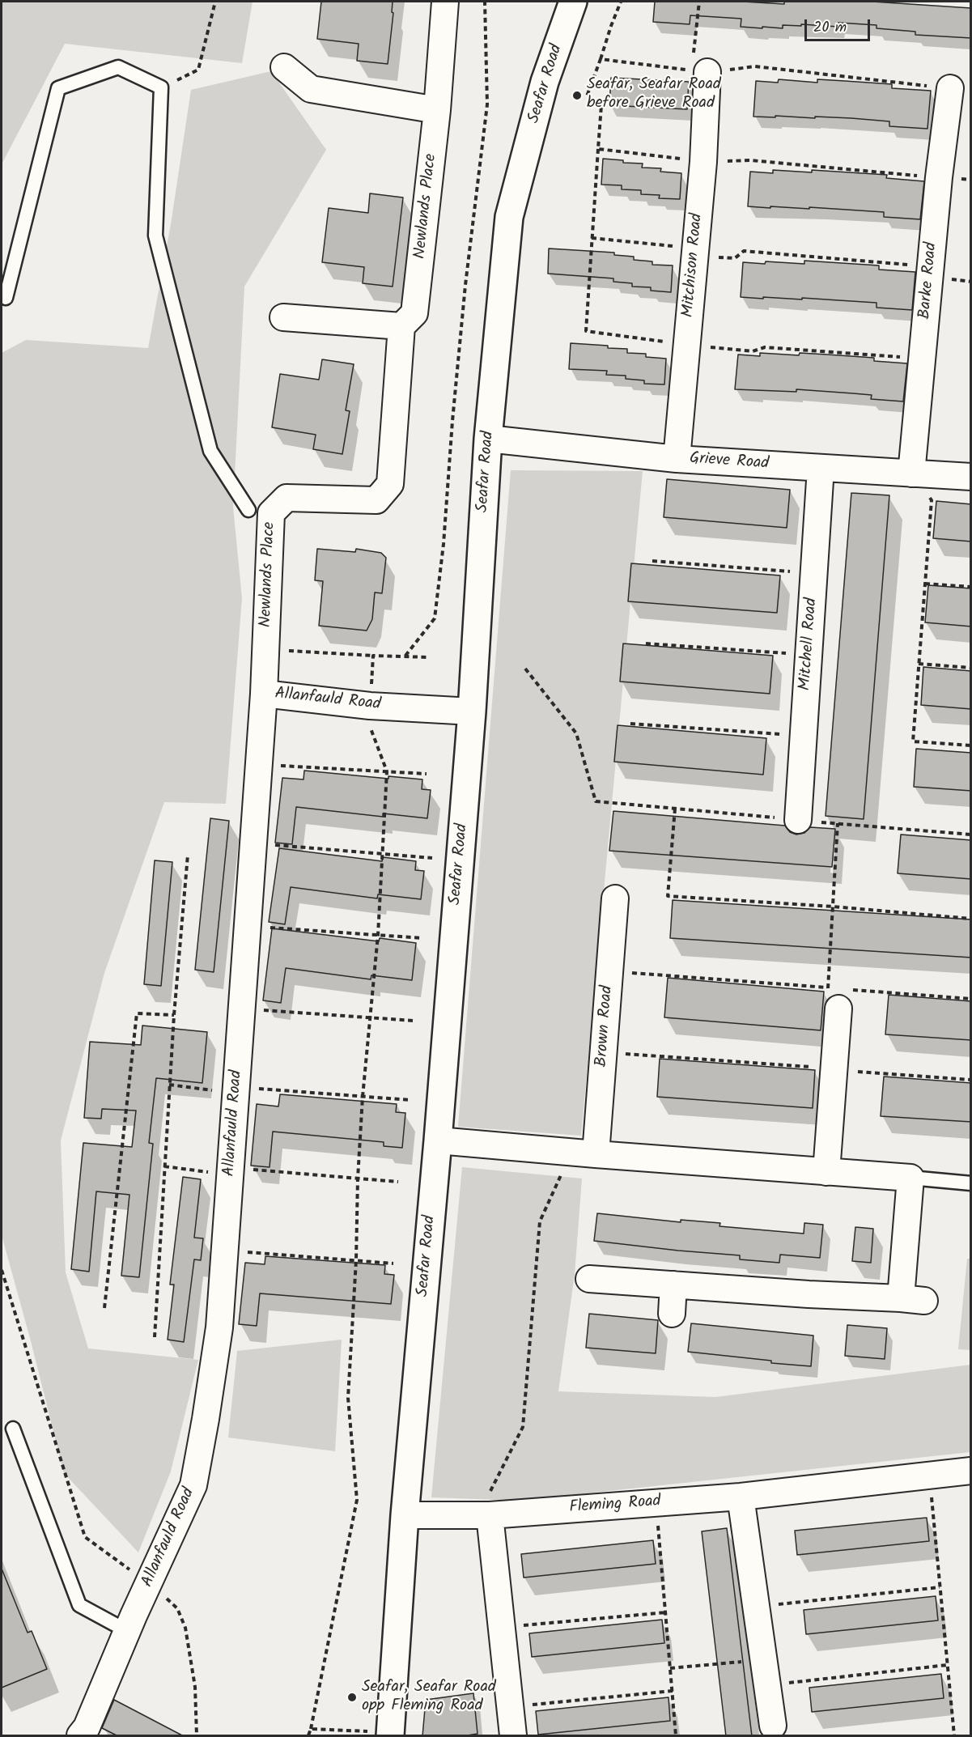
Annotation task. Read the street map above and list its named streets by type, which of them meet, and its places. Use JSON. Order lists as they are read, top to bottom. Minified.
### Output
{"streets":{"street":["Seafar Road","Newlands Place","Mitchison Road","Barke Road","Grieve Road","Mitchell Road","Allanfauld Road","Brown Road","Fleming Road"]},"crossings":[["Seafar Road","Grieve Road"],["Seafar Road","Allanfauld Road"],["Seafar Road","Fleming Road"],["Newlands Place","Allanfauld Road"],["Mitchison Road","Grieve Road"],["Barke Road","Grieve Road"],["Grieve Road","Mitchell Road"]],"places":["Seafar, Seafar Road before Grieve Road","Seafar, Seafar Road opp Fleming Road"],"scale_bar":"20 m"}
